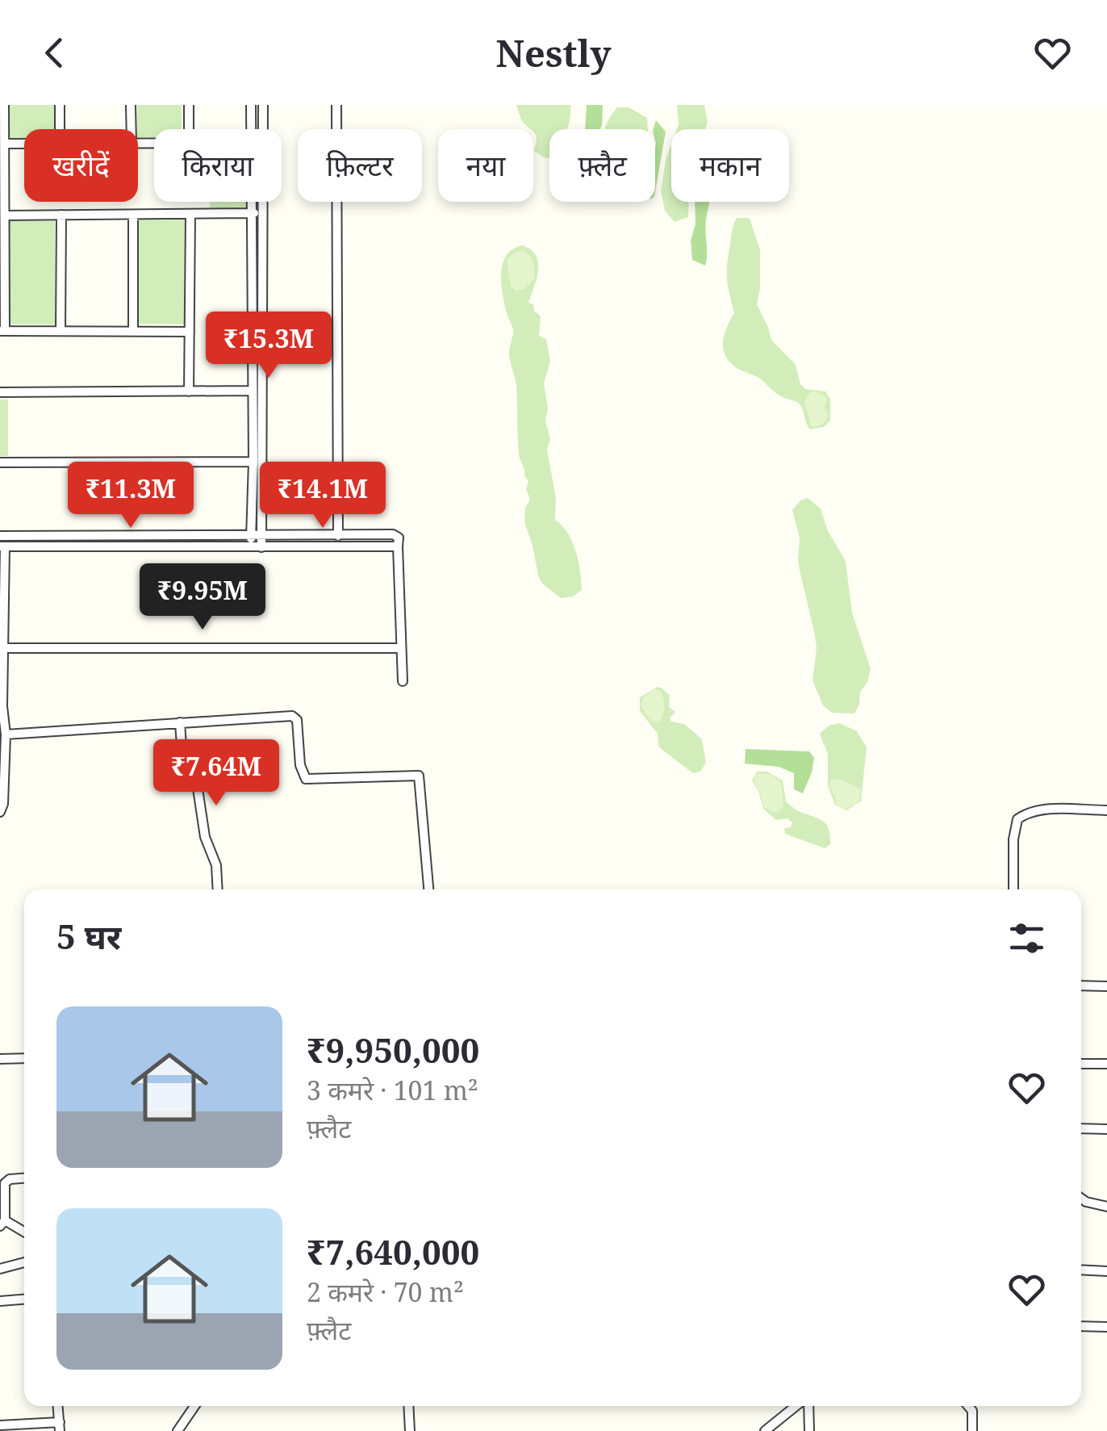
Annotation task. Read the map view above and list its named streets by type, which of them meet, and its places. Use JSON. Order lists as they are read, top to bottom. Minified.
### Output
{"page":{"header":"Nestly","chip":["खरीदें","किराया","फ़िल्टर","नया","फ़्लैट","मकान"],"price":["₹15.3M","₹11.3M","₹14.1M","₹9.95M","₹7.64M"],"heading":"5 घर","list":[{"name":"₹9,950,000","note":"3 कमरे · 101 m² · फ़्लैट"},{"name":"₹7,640,000","note":"2 कमरे · 70 m² · फ़्लैट"}]}}
